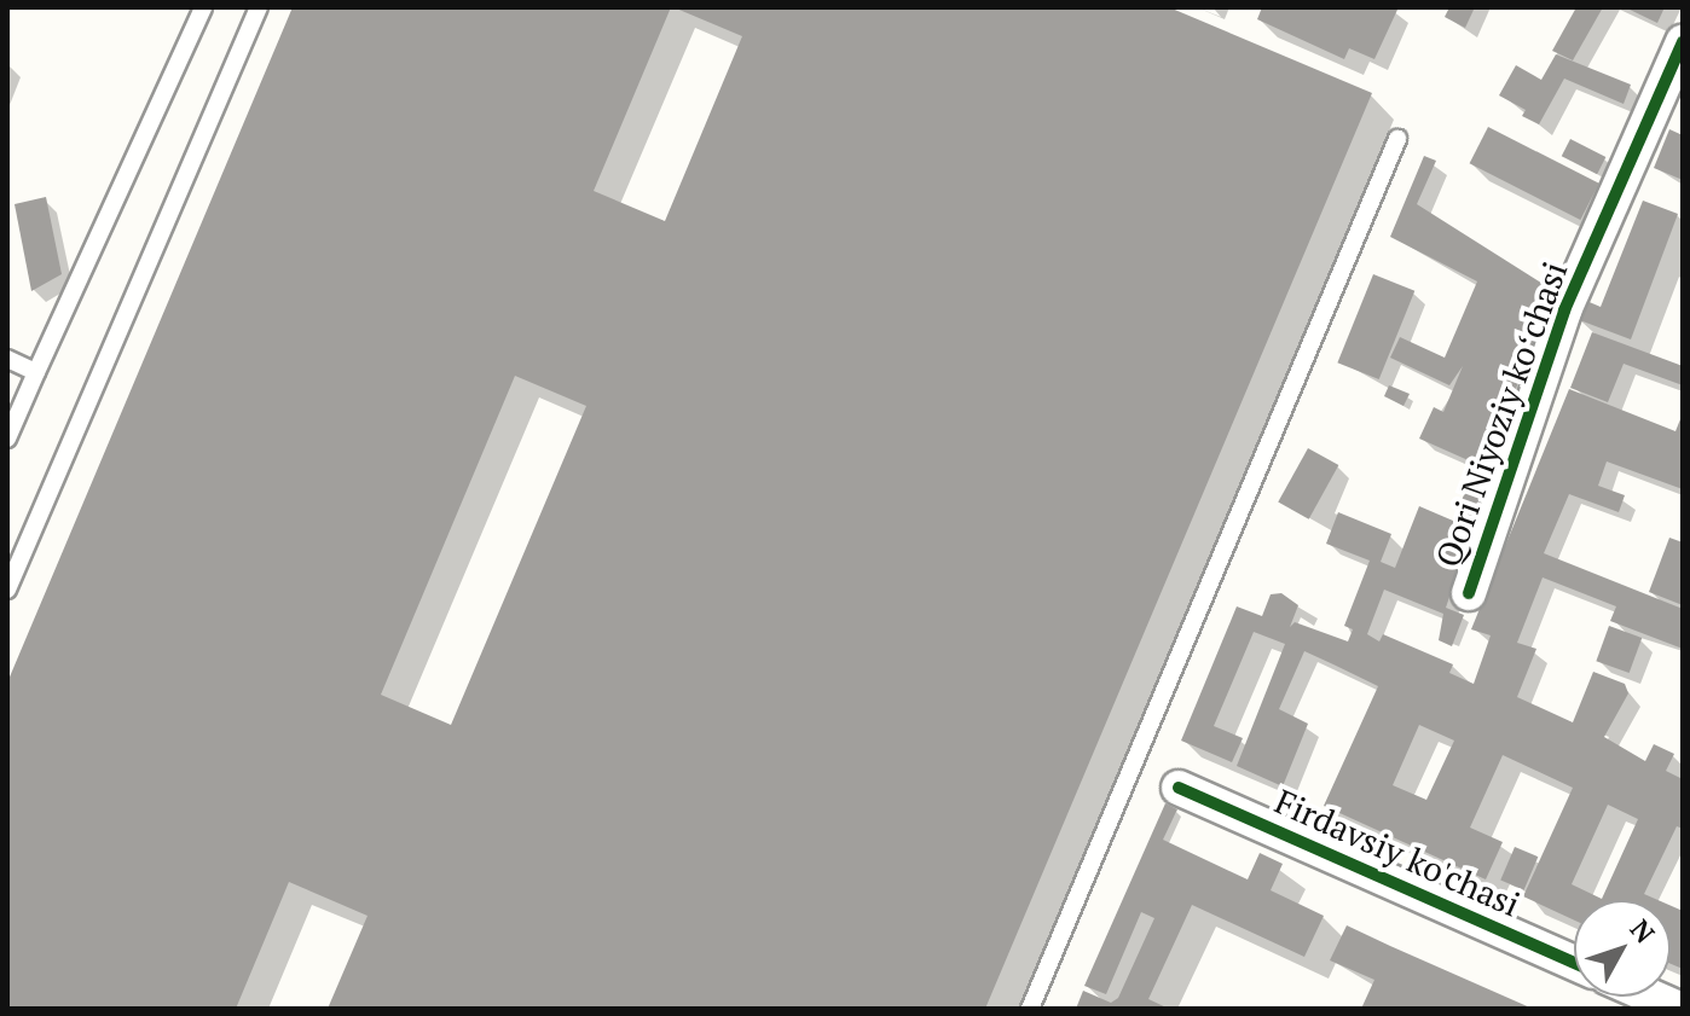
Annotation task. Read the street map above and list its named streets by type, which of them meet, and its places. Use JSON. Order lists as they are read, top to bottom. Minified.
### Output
{"streets":{"street":["Qori Niyoziy koʻchasi","Firdavsiy ko'chasi"]},"north":"top right"}
